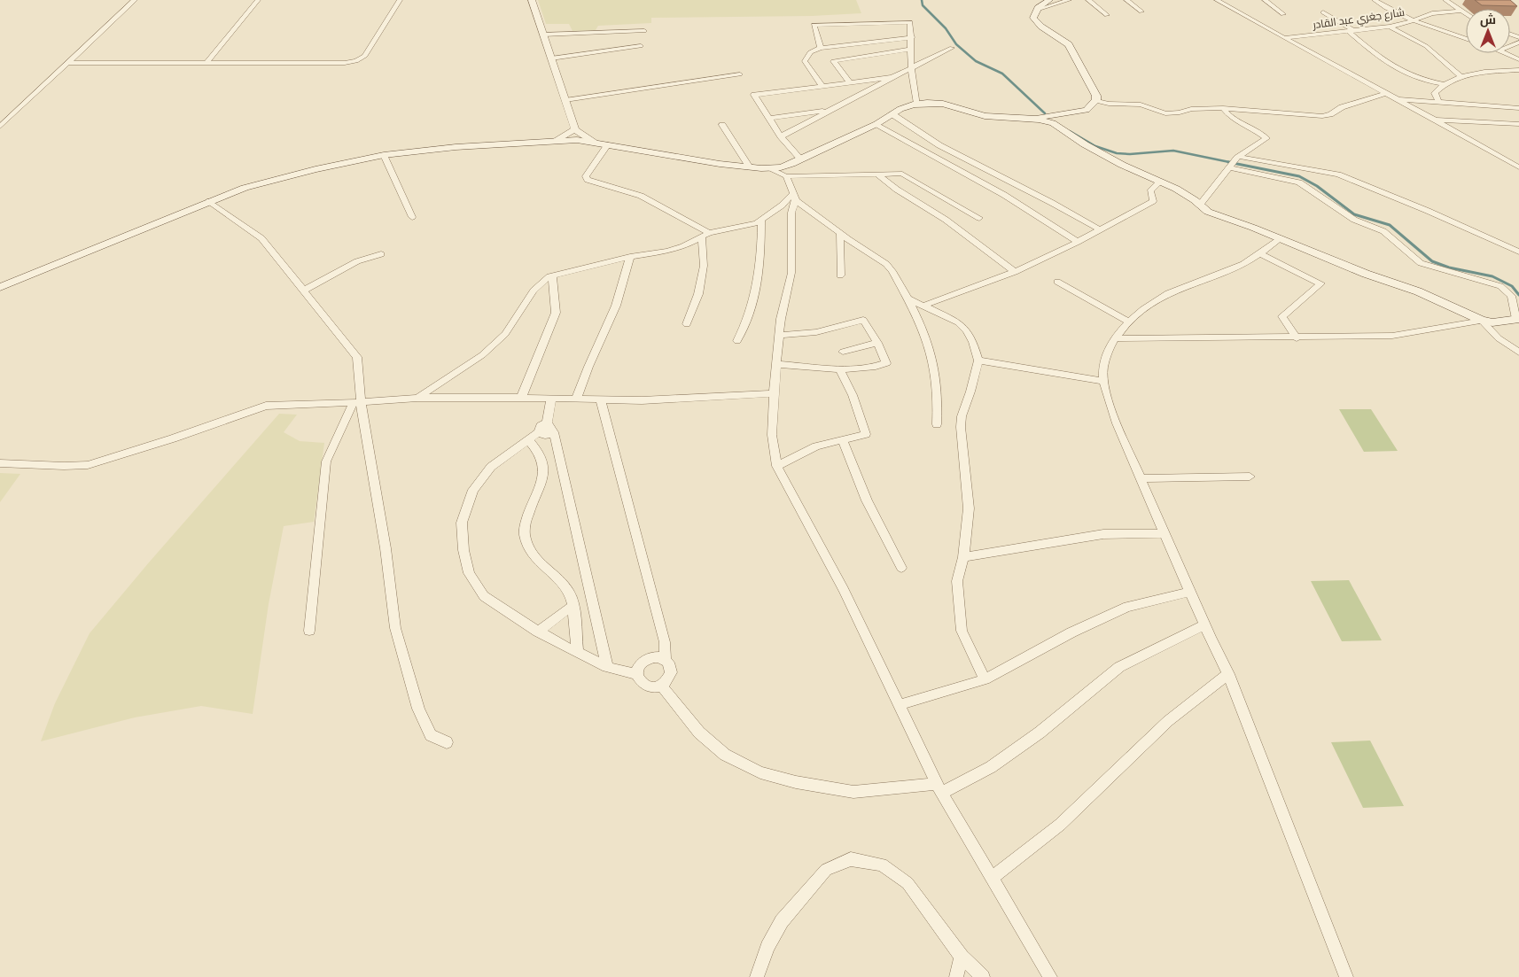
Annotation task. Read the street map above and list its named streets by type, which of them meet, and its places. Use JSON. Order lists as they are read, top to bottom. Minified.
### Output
{"streets":{"street":["شارع جغري عبد القادر"]},"north":"top"}
